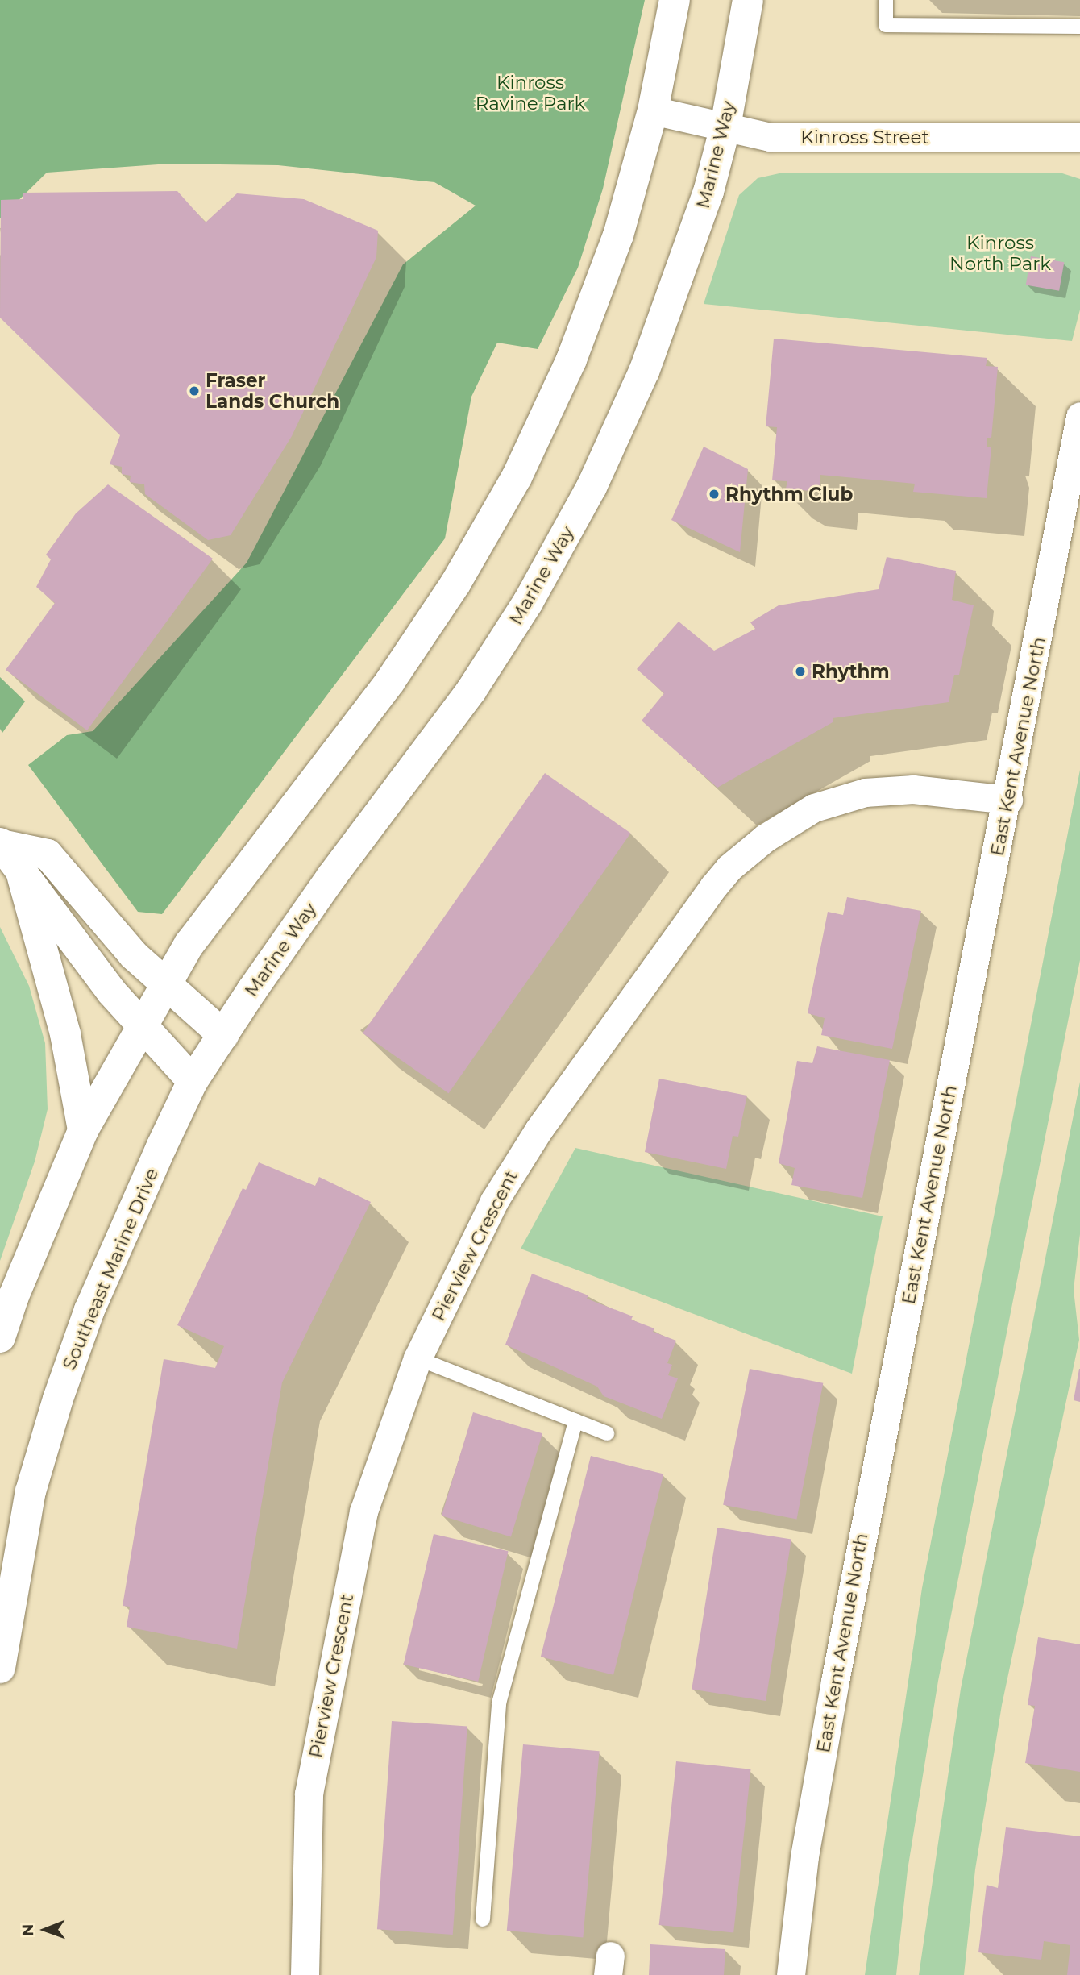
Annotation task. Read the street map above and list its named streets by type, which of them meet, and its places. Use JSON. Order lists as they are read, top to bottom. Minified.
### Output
{"streets":{"main road":["Marine Way","Southeast Marine Drive"],"street":["Kinross Street","East Kent Avenue North","Pierview Crescent"]},"crossings":[["Kinross Street","Marine Way"],["Marine Way","Southeast Marine Drive"],["East Kent Avenue North","Pierview Crescent"]],"parks":["Kinross Ravine Park","Kinross North Park"],"places":["Fraser Lands Church","Rhythm Club","Rhythm"],"north":"left"}
